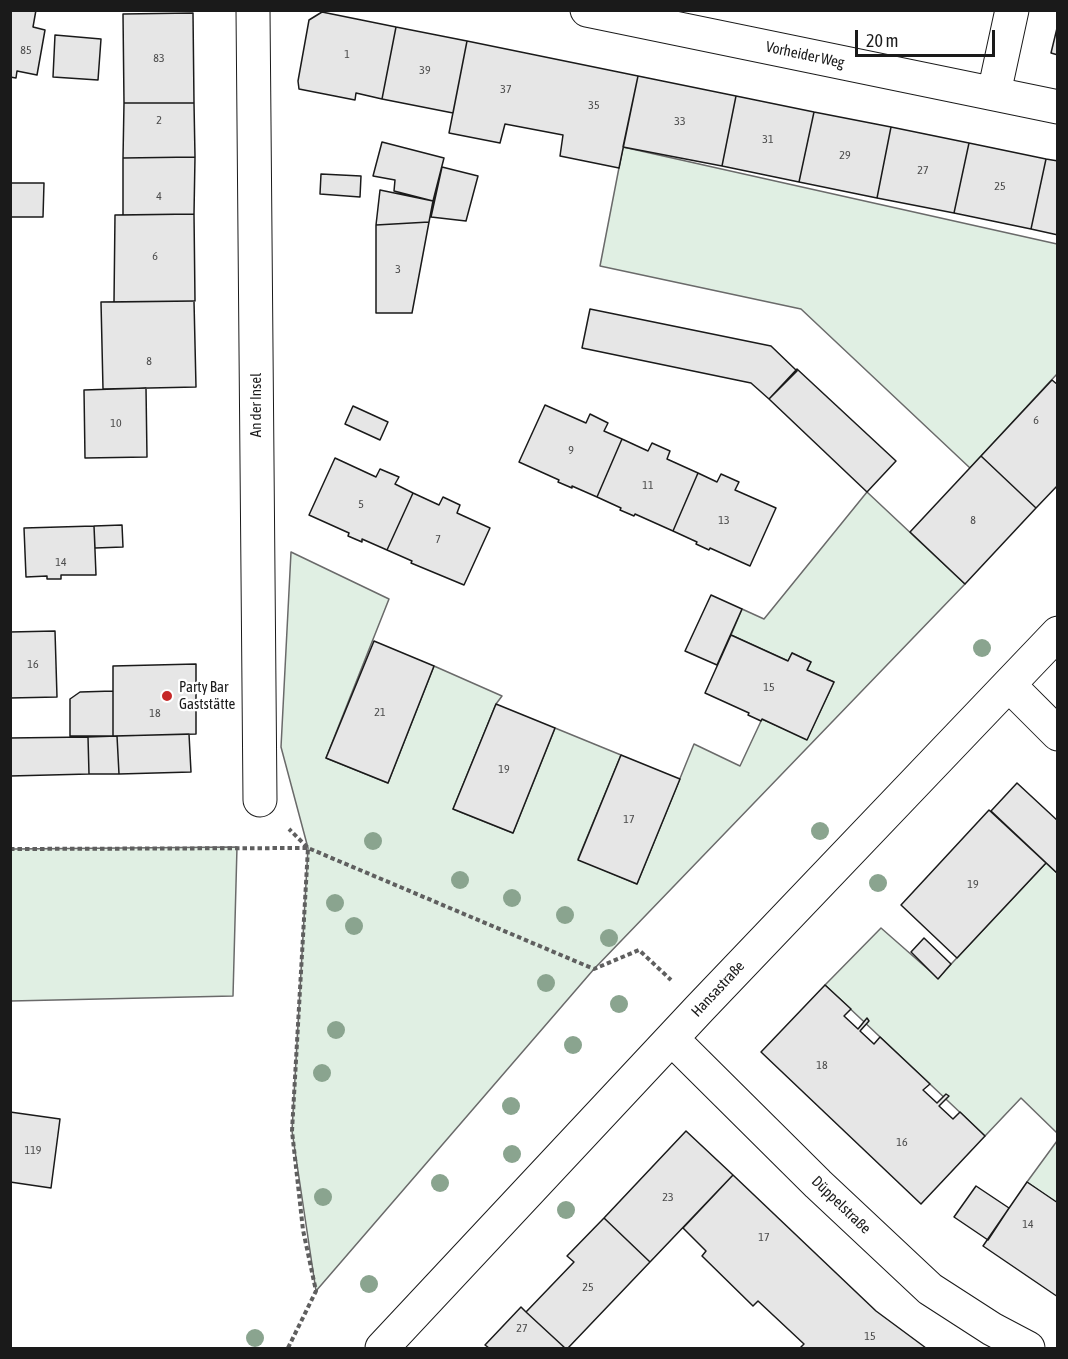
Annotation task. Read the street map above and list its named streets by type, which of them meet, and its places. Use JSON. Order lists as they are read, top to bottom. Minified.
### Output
{"streets":{"street":["Vorheider Weg","An der Insel","Hansastraße","Düppelstraße"]},"crossings":[["Hansastraße","Düppelstraße"]],"places":["Party Bar Gaststätte"],"house_numbers":["85","1","83","39","37","35","2","33","31","29","27","25","4","6","3","8","6","10","9","11","5","13","8","7","14","16","15","21","18","19","17","19","18","16","119","23","14","17","25","27","15"],"scale_bar":"20 m"}
